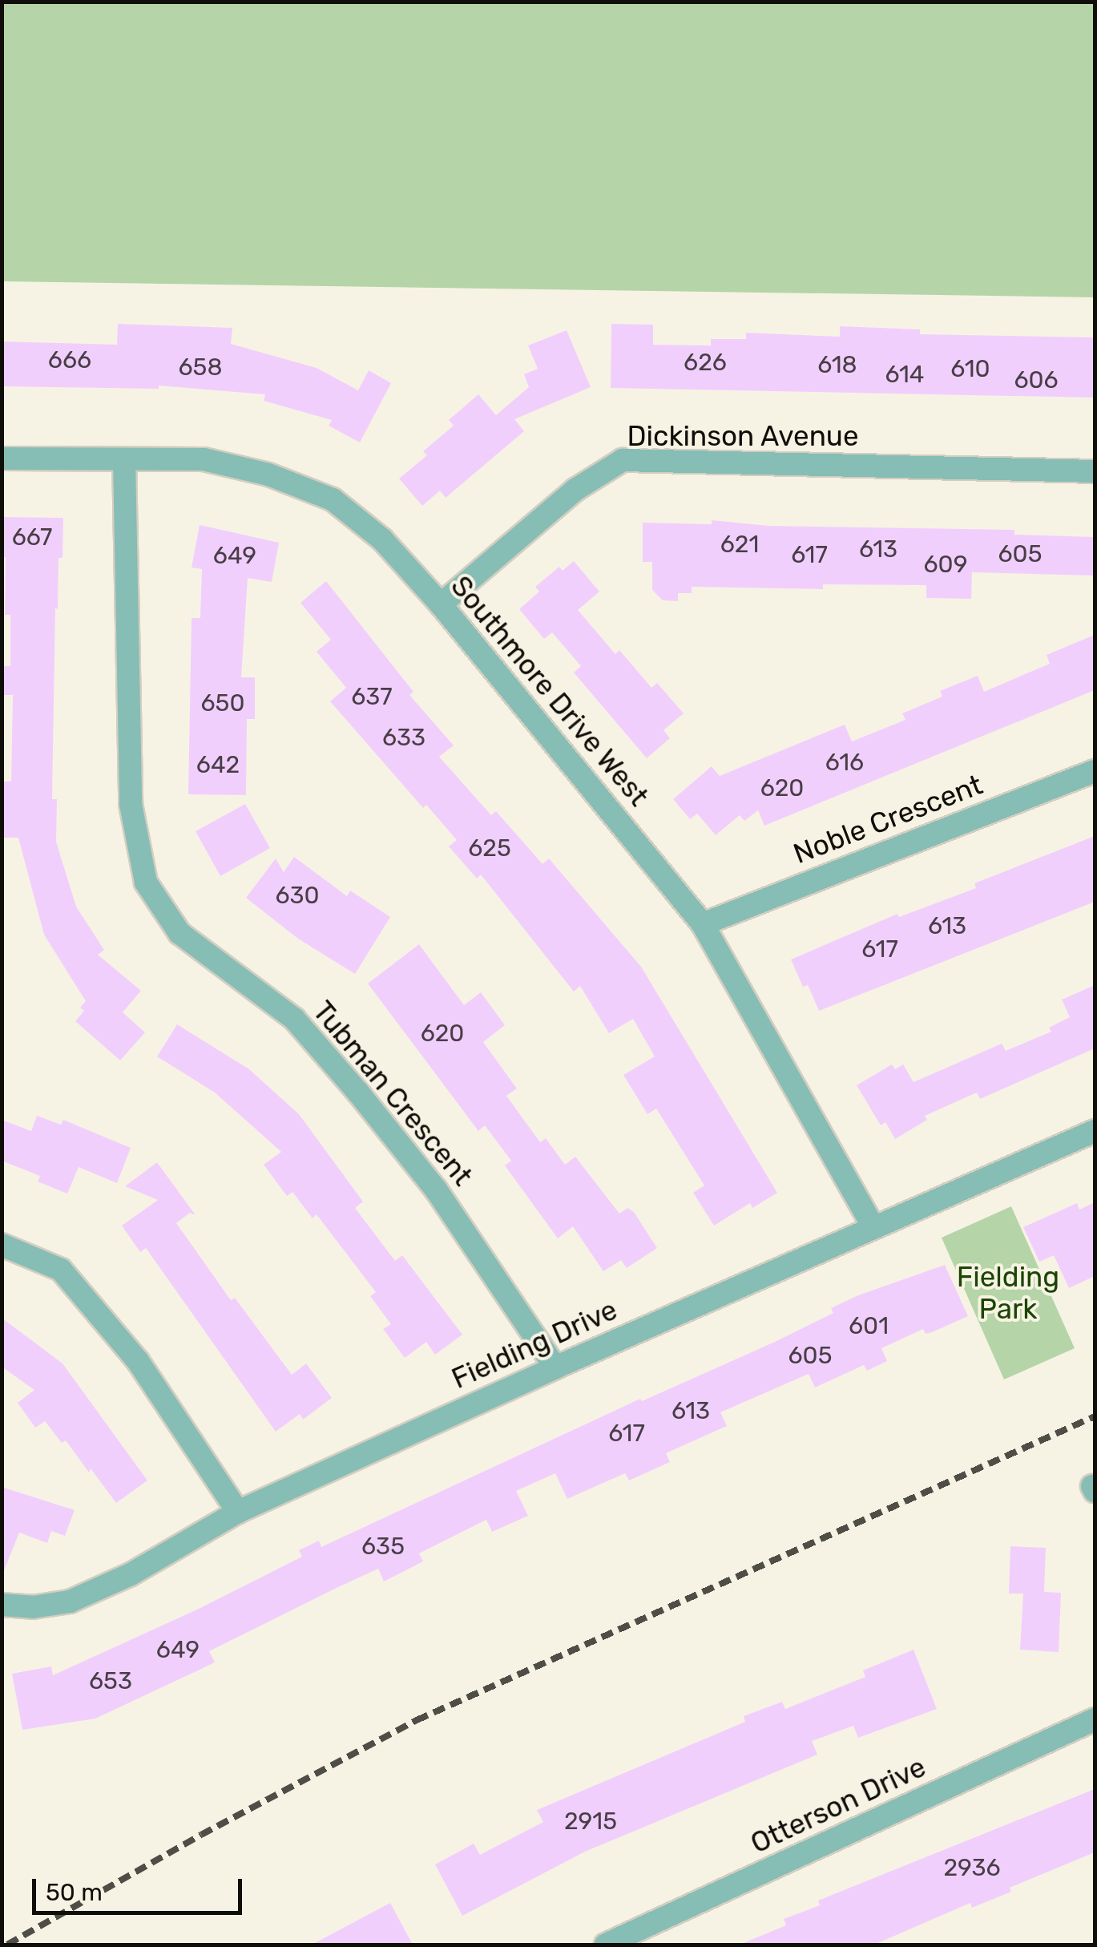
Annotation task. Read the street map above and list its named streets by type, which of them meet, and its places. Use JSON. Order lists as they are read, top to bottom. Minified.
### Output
{"streets":{"street":["Dickinson Avenue","Southmore Drive West","Noble Crescent","Tubman Crescent","Fielding Drive","Otterson Drive"]},"crossings":[["Dickinson Avenue","Southmore Drive West"],["Southmore Drive West","Noble Crescent"],["Southmore Drive West","Tubman Crescent"],["Southmore Drive West","Fielding Drive"],["Tubman Crescent","Fielding Drive"]],"parks":["Fielding Park"],"house_numbers":["666","626","618","658","610","614","606","667","621","613","605","617","649","609","637","650","633","616","642","620","625","630","613","617","620","601","605","613","617","635","649","653","2915","2936"],"scale_bar":"50 m"}
